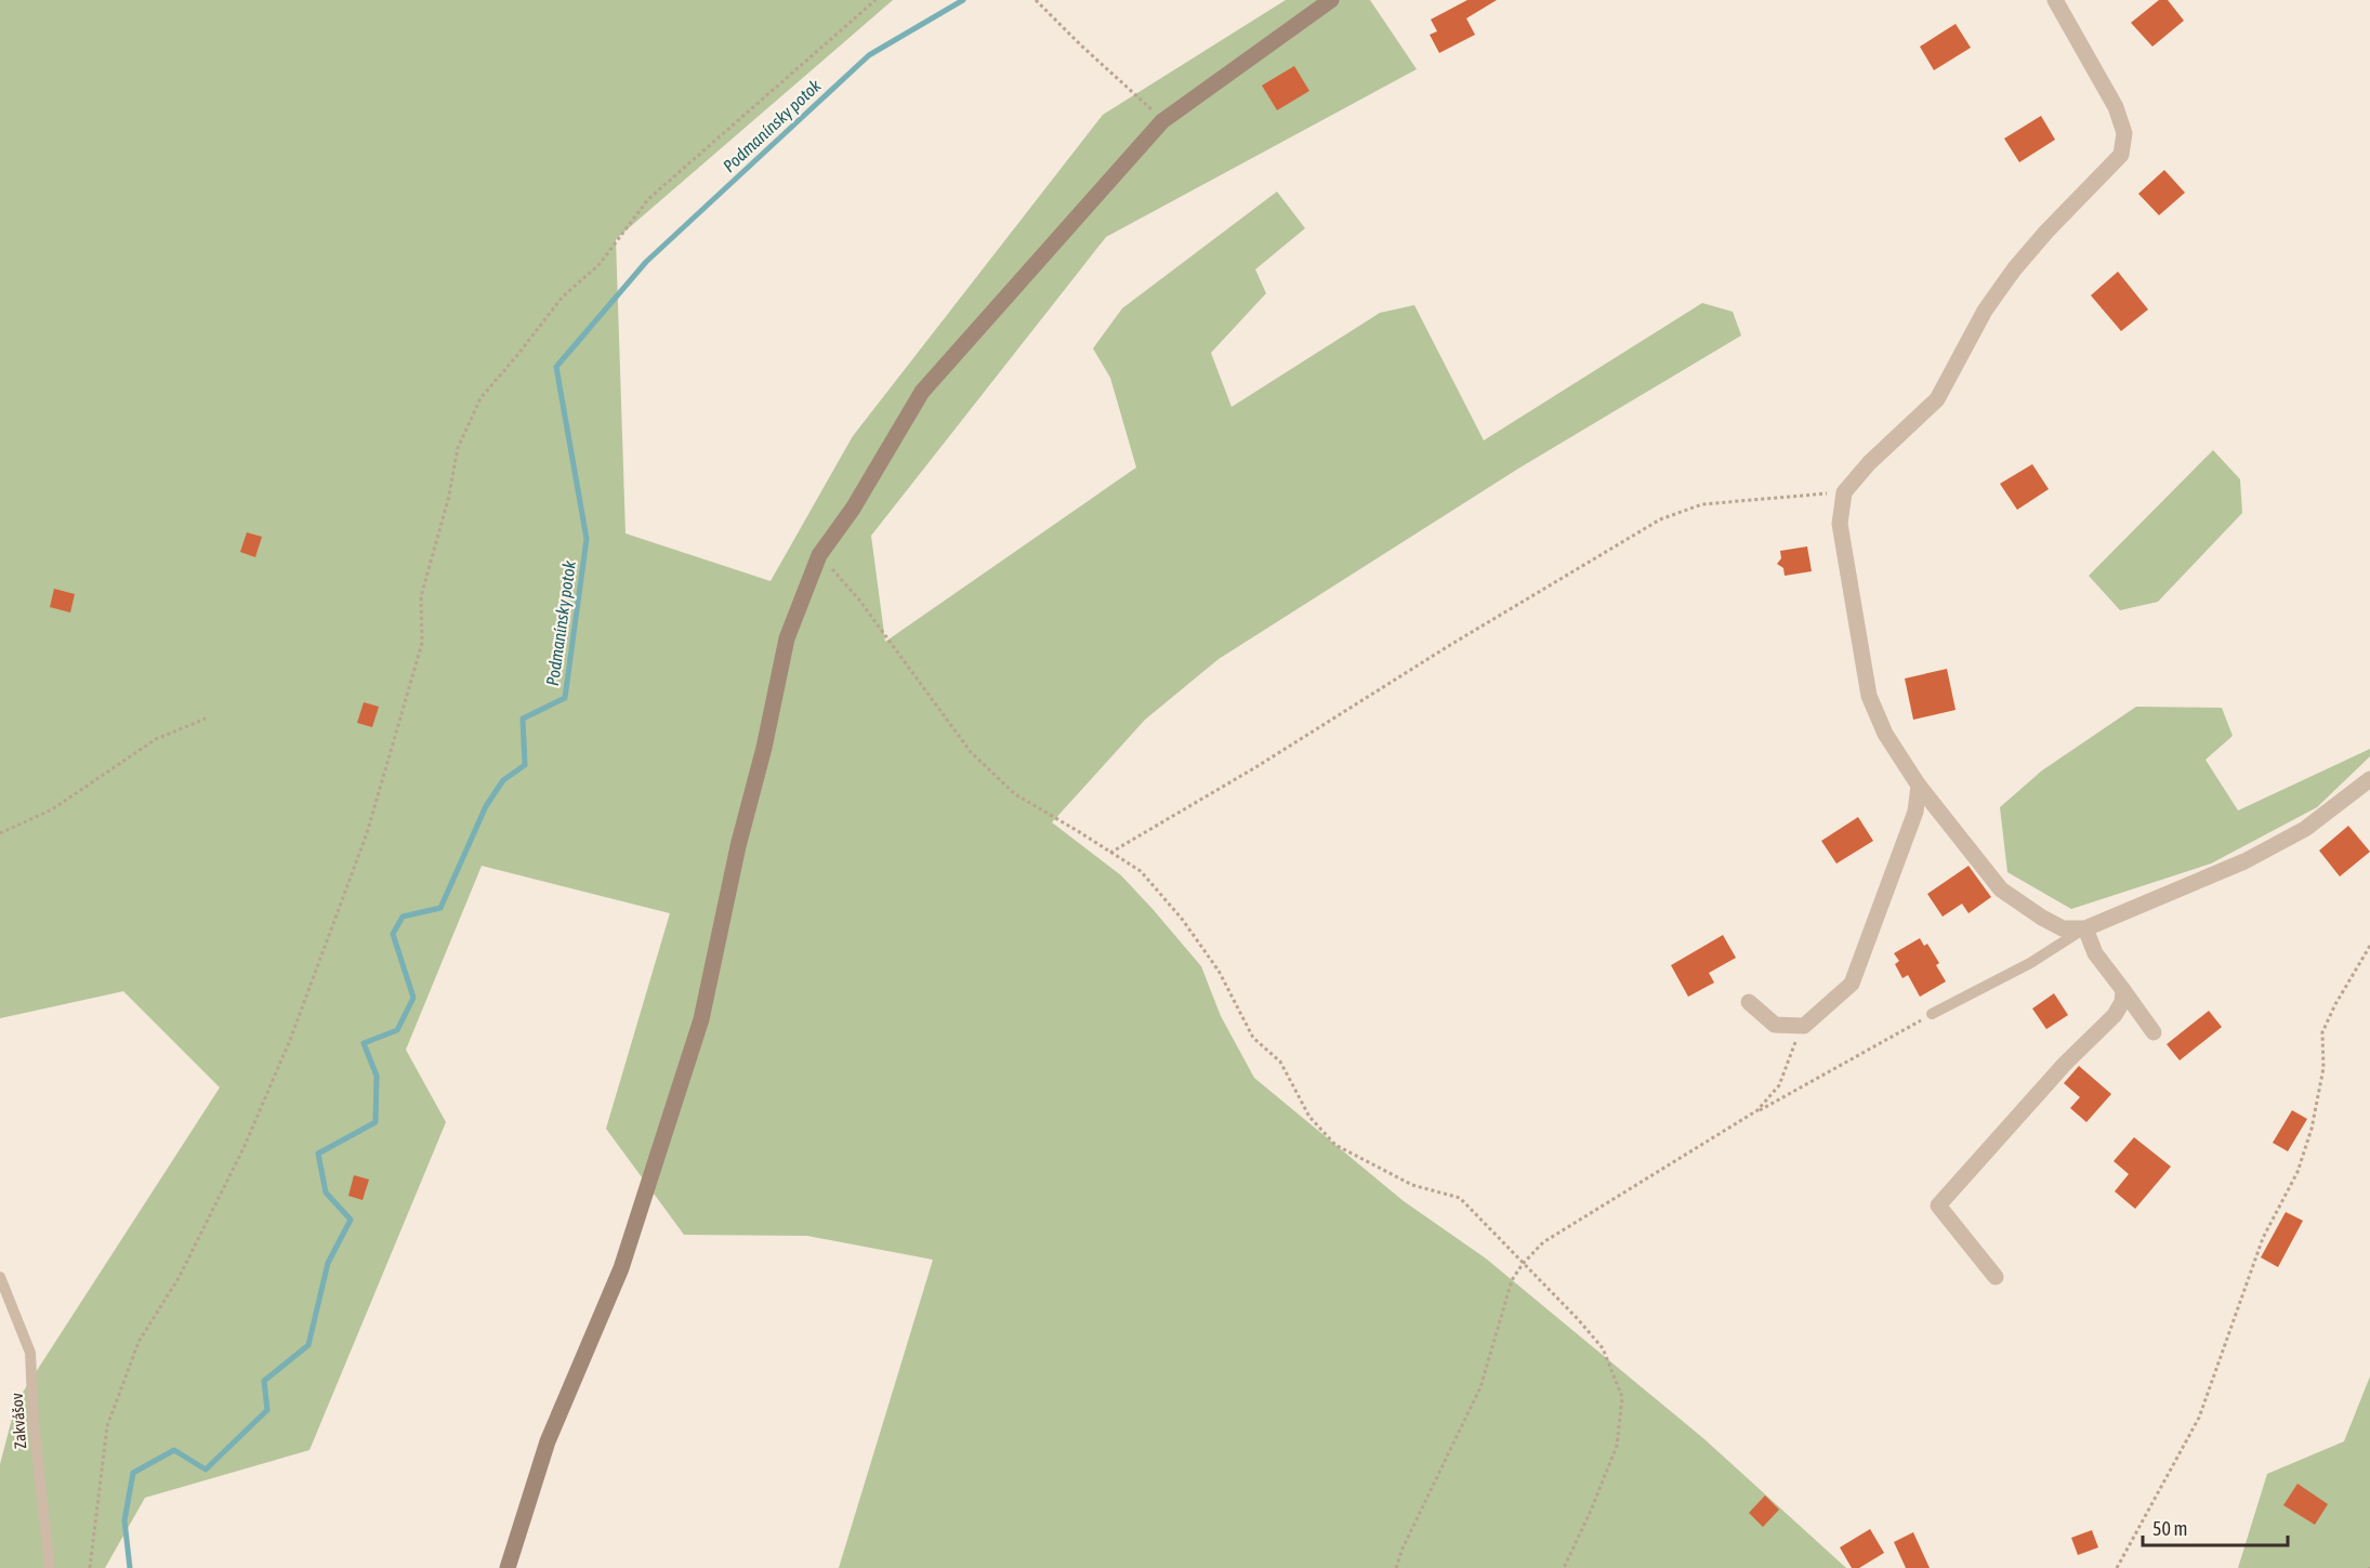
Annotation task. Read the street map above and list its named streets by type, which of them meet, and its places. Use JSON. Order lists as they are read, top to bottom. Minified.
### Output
{"streets":{"lane":["Zakvášov"]},"water":["Podmanínsky potok"],"scale_bar":"50 m"}
